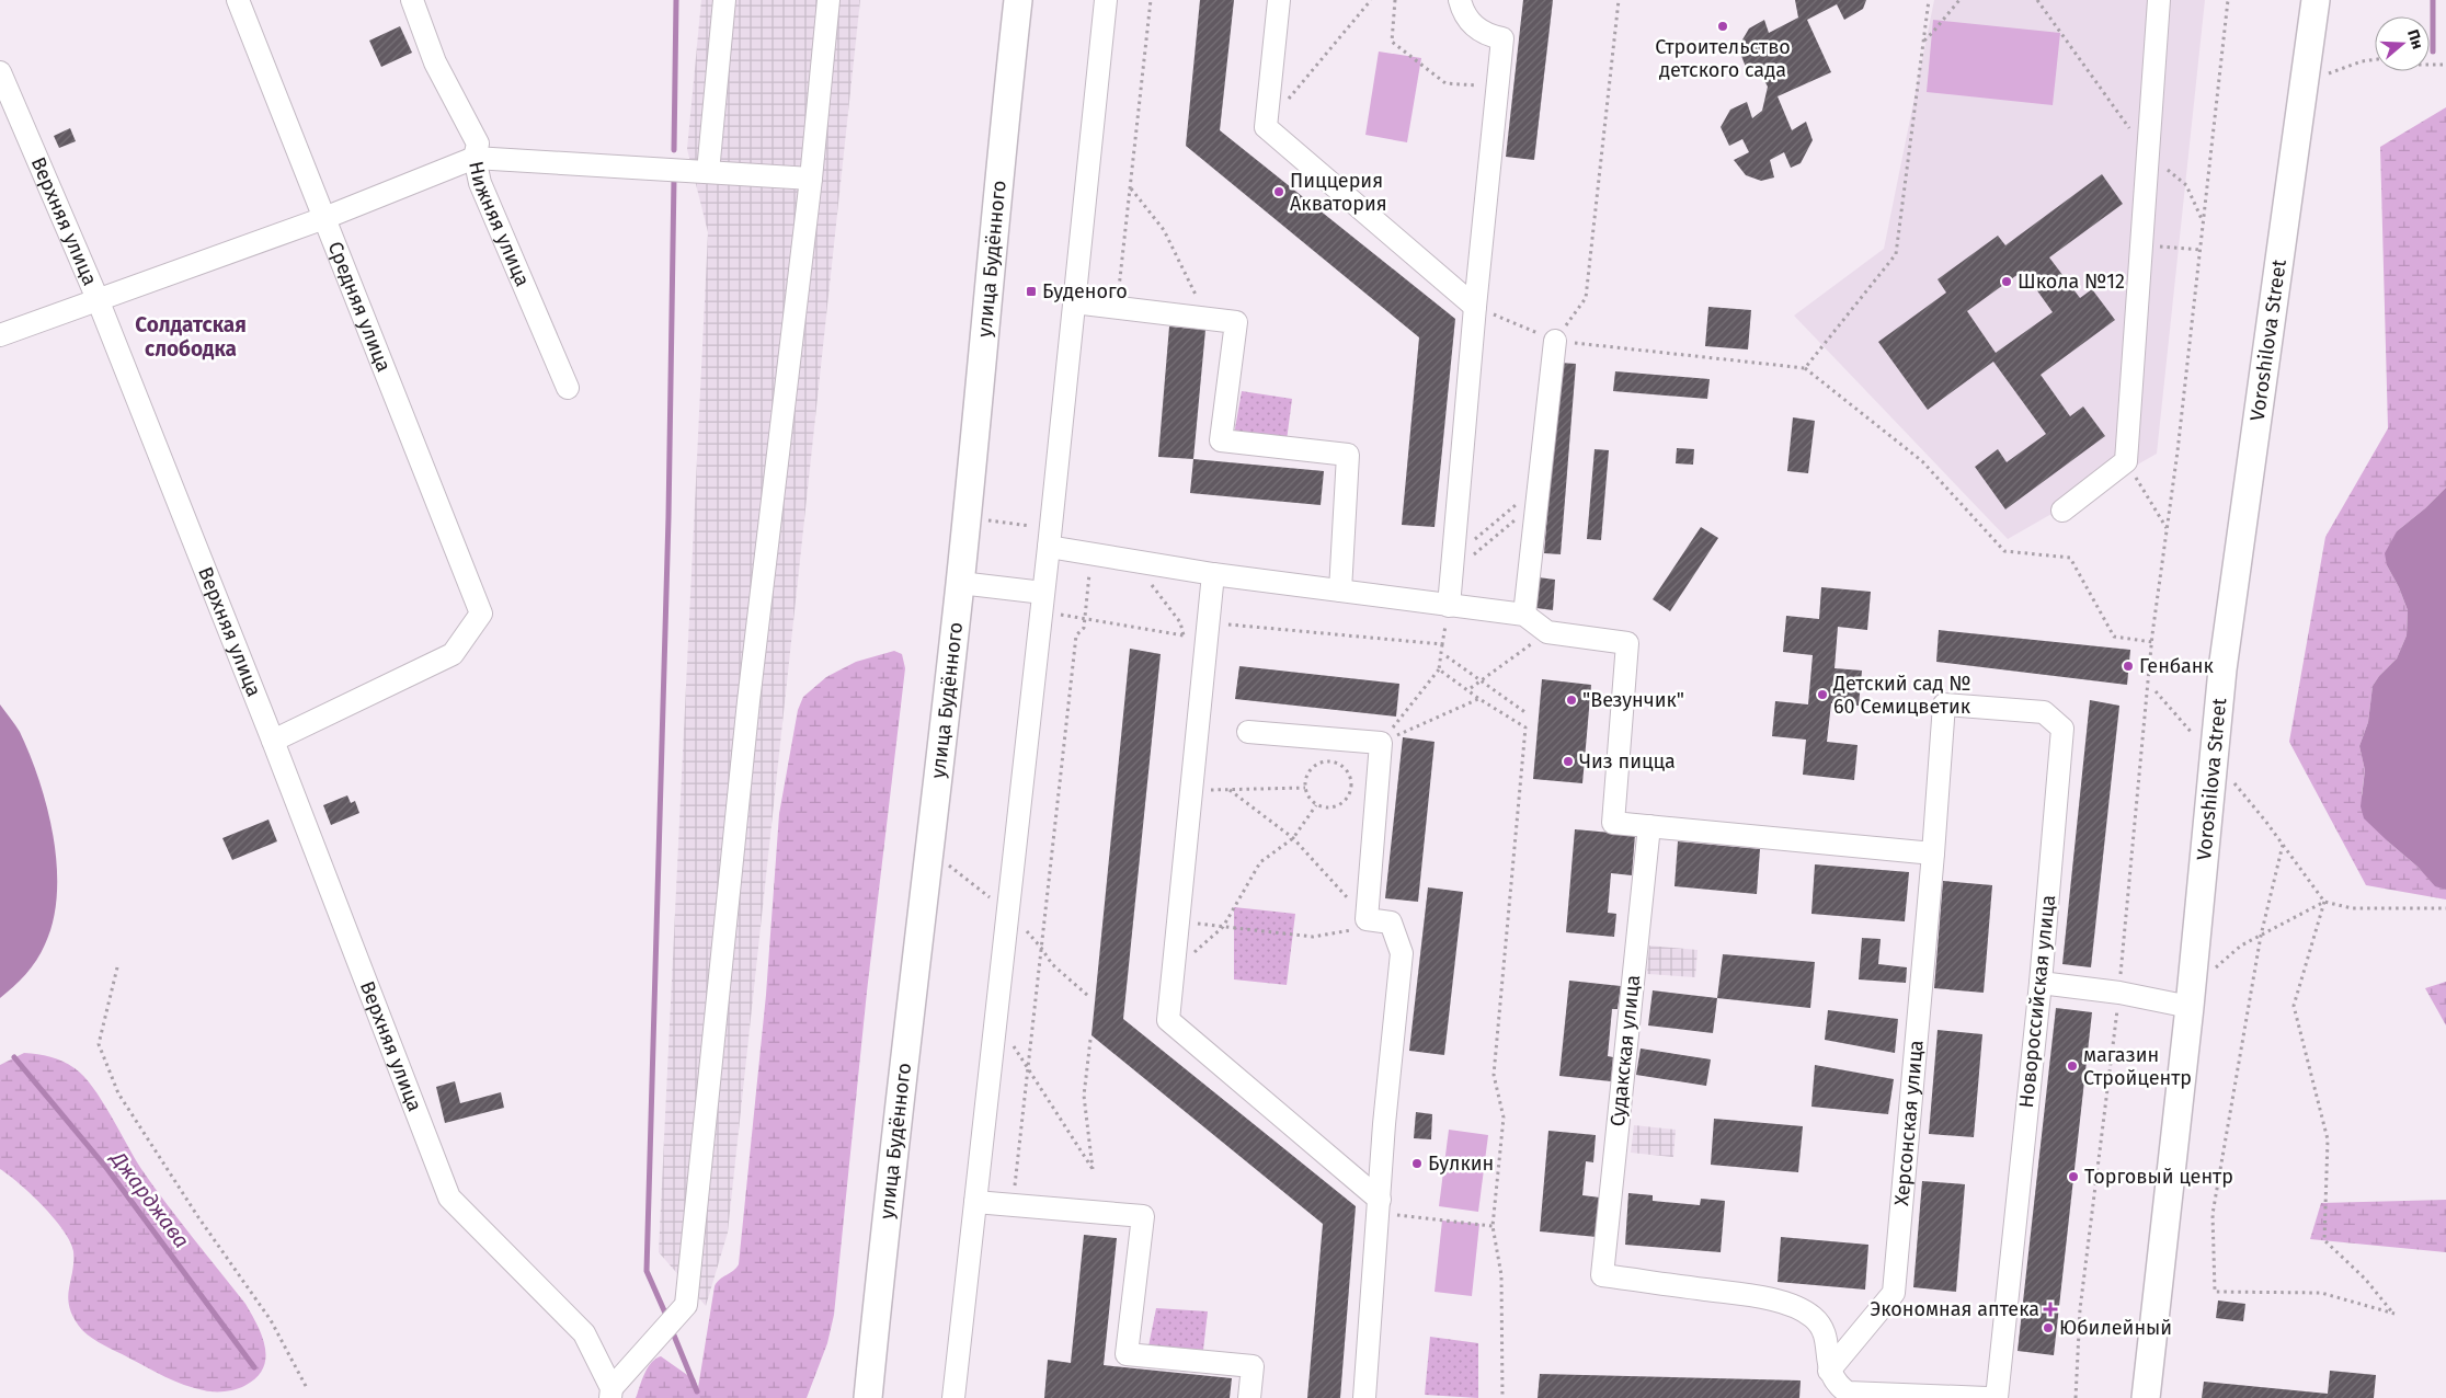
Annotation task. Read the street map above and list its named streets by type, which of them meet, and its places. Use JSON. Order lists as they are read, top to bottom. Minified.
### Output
{"streets":{"main road":["улица Будённого","Voroshilova Street"],"street":["Верхняя улица","Нижняя улица","Средняя улица","Новороссийская улица","Судакская улица","Херсонская улица"]},"crossings":[["Верхняя улица","Средняя улица"],["Новороссийская улица","Херсонская улица"],["Судакская улица","Херсонская улица"]],"districts":["Солдатская слободка"],"water":["Джарджава"],"places":{"other":["Строительство детского сада","Пиццерия Акватория","Школа №12","Генбанк","Детский сад № 60 Семицветик","\"Везунчик\"","Чиз пицца","магазин Стройцентр","Булкин","Торговый центр","Юбилейный"],"transit":["Буденого"],"health":["Экономная аптека"]},"north":"right"}
